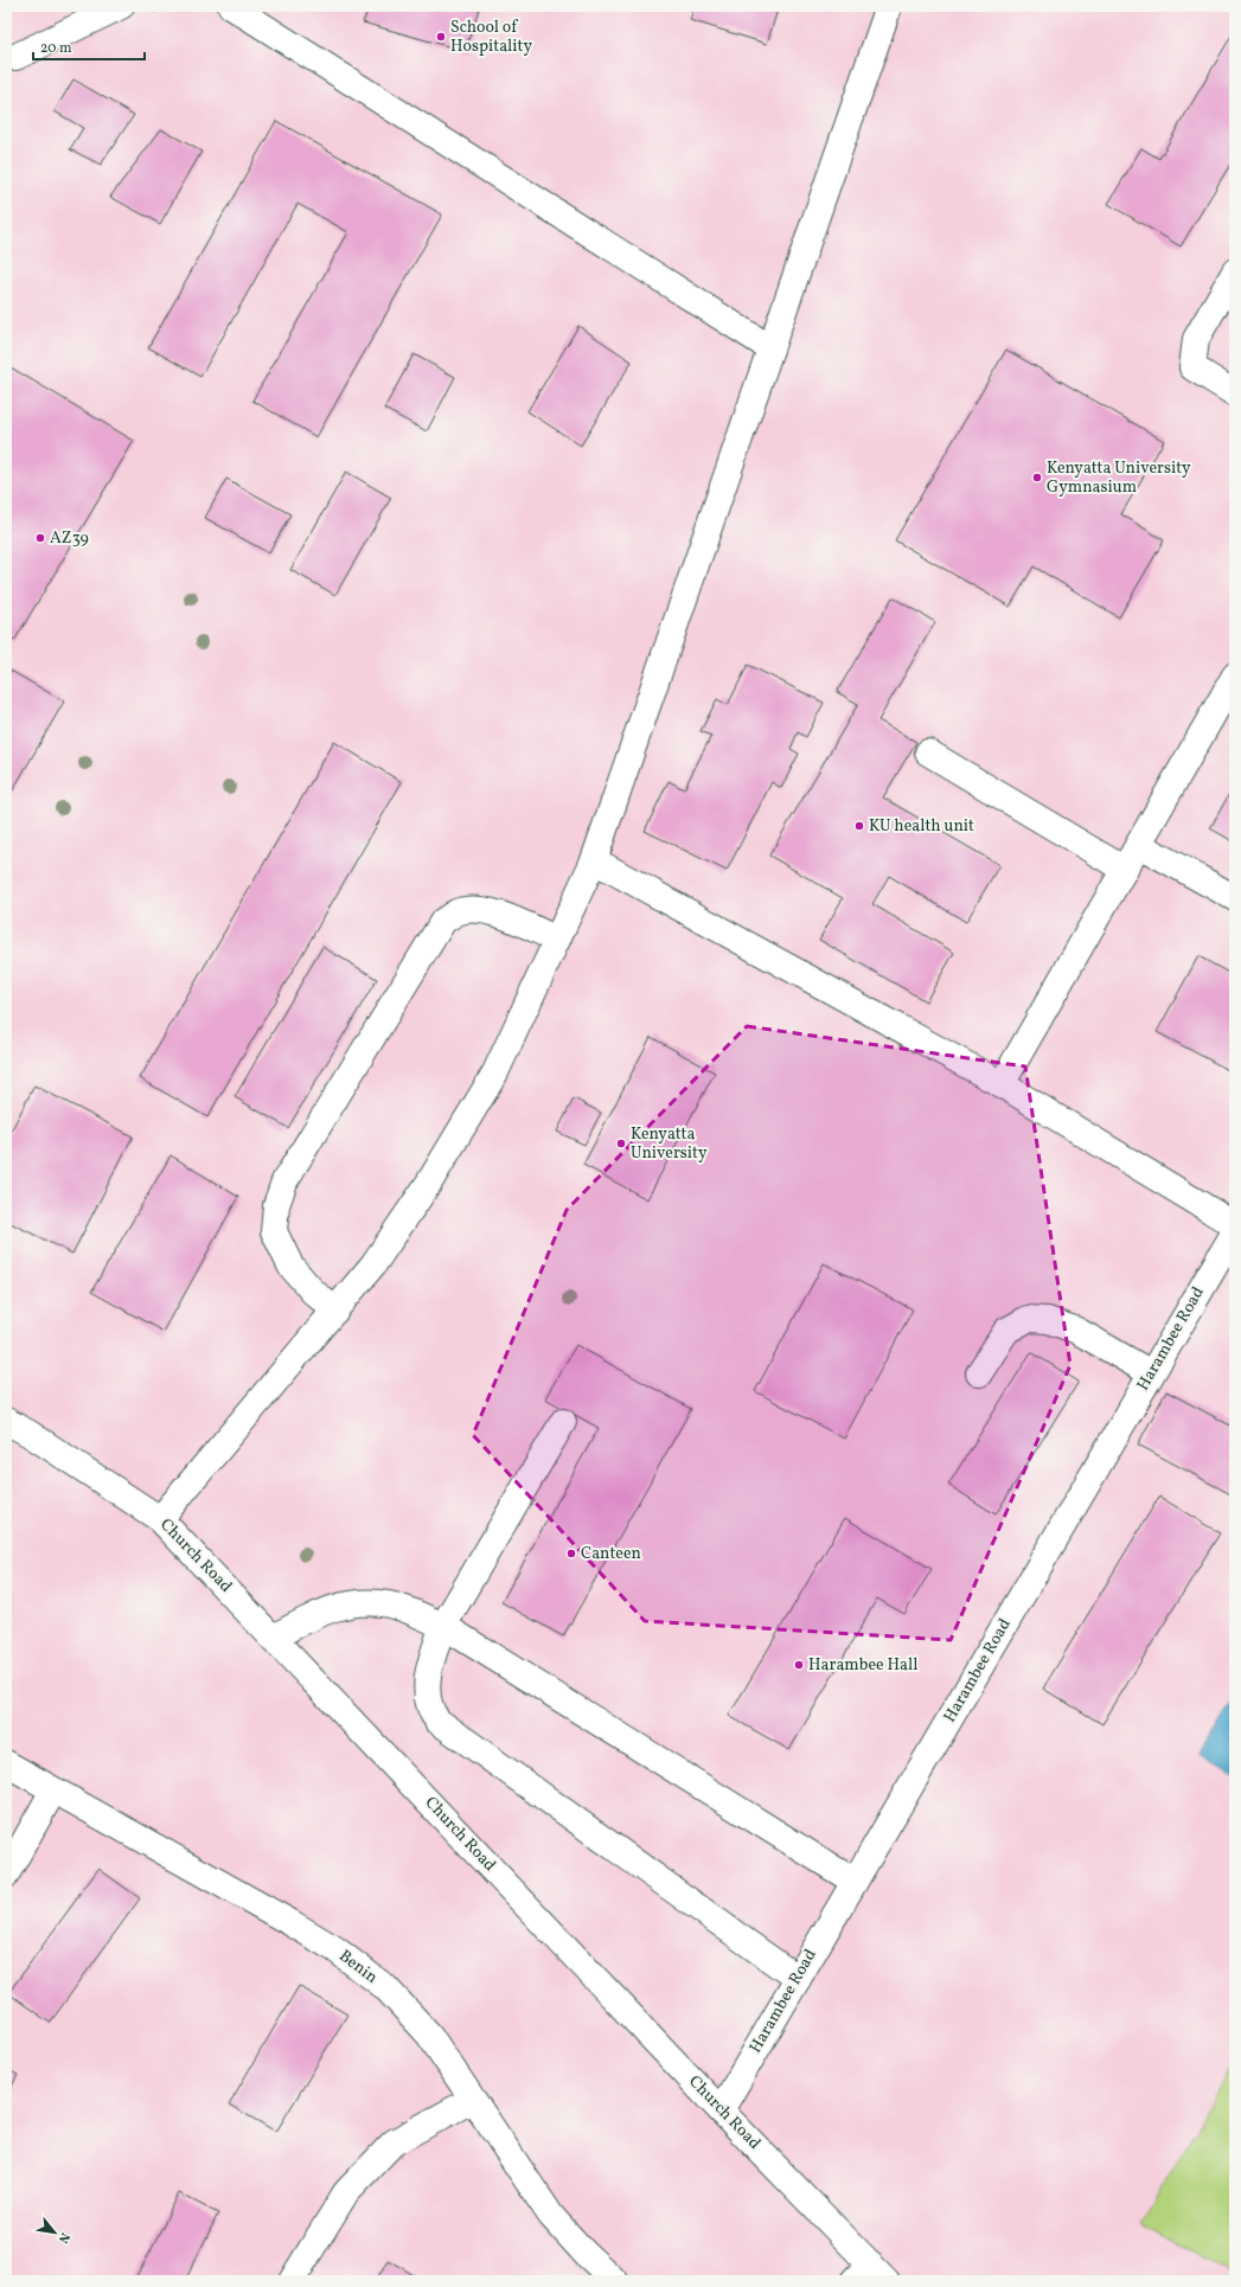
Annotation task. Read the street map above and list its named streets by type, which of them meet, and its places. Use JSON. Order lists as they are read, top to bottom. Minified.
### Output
{"streets":{"street":["Harambee Road","Church Road","Benin"]},"crossings":[["Harambee Road","Church Road"]],"places":["School of Hospitality","Kenyatta University Gymnasium","AZ39","KU health unit","Kenyatta University","Canteen","Harambee Hall"],"scale_bar":"20 m","north":"bottom right"}
